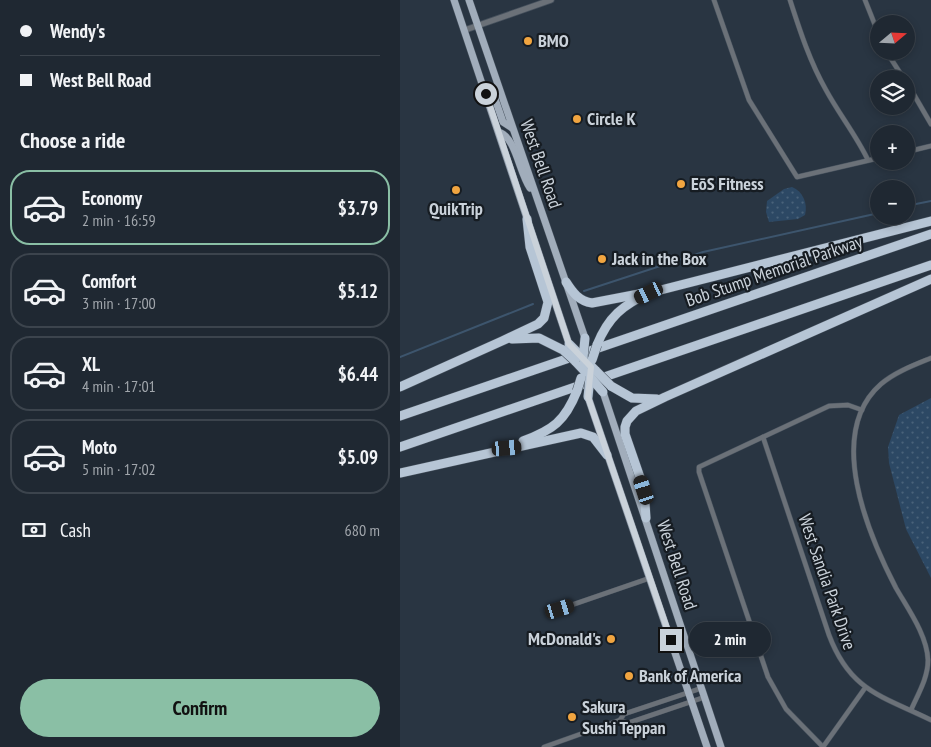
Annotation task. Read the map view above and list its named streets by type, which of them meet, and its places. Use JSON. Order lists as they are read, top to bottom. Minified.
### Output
{"streets":{"highway":["Bob Stump Memorial Parkway"],"main road":["West Bell Road"],"street":["West Sandia Park Drive"]},"places":["BMO","Circle K","EōS Fitness","QuikTrip","Jack in the Box","McDonald's","Bank of America","Sakura Sushi Teppan"],"north":"right","page":{"banner":["Wendy's","West Bell Road"],"map_buttons":["+","−"],"heading":"Choose a ride","list":[{"name":"Economy","note":"2 min · 16:59","value":"$3.79"},{"name":"Comfort","note":"3 min · 17:00","value":"$5.12"},{"name":"XL","note":"4 min · 17:01","value":"$6.44"},{"name":"Moto","note":"5 min · 17:02","value":"$5.09"}],"pay":["Cash","680 m"],"bubble":"2 min","buttons":"Confirm"}}
